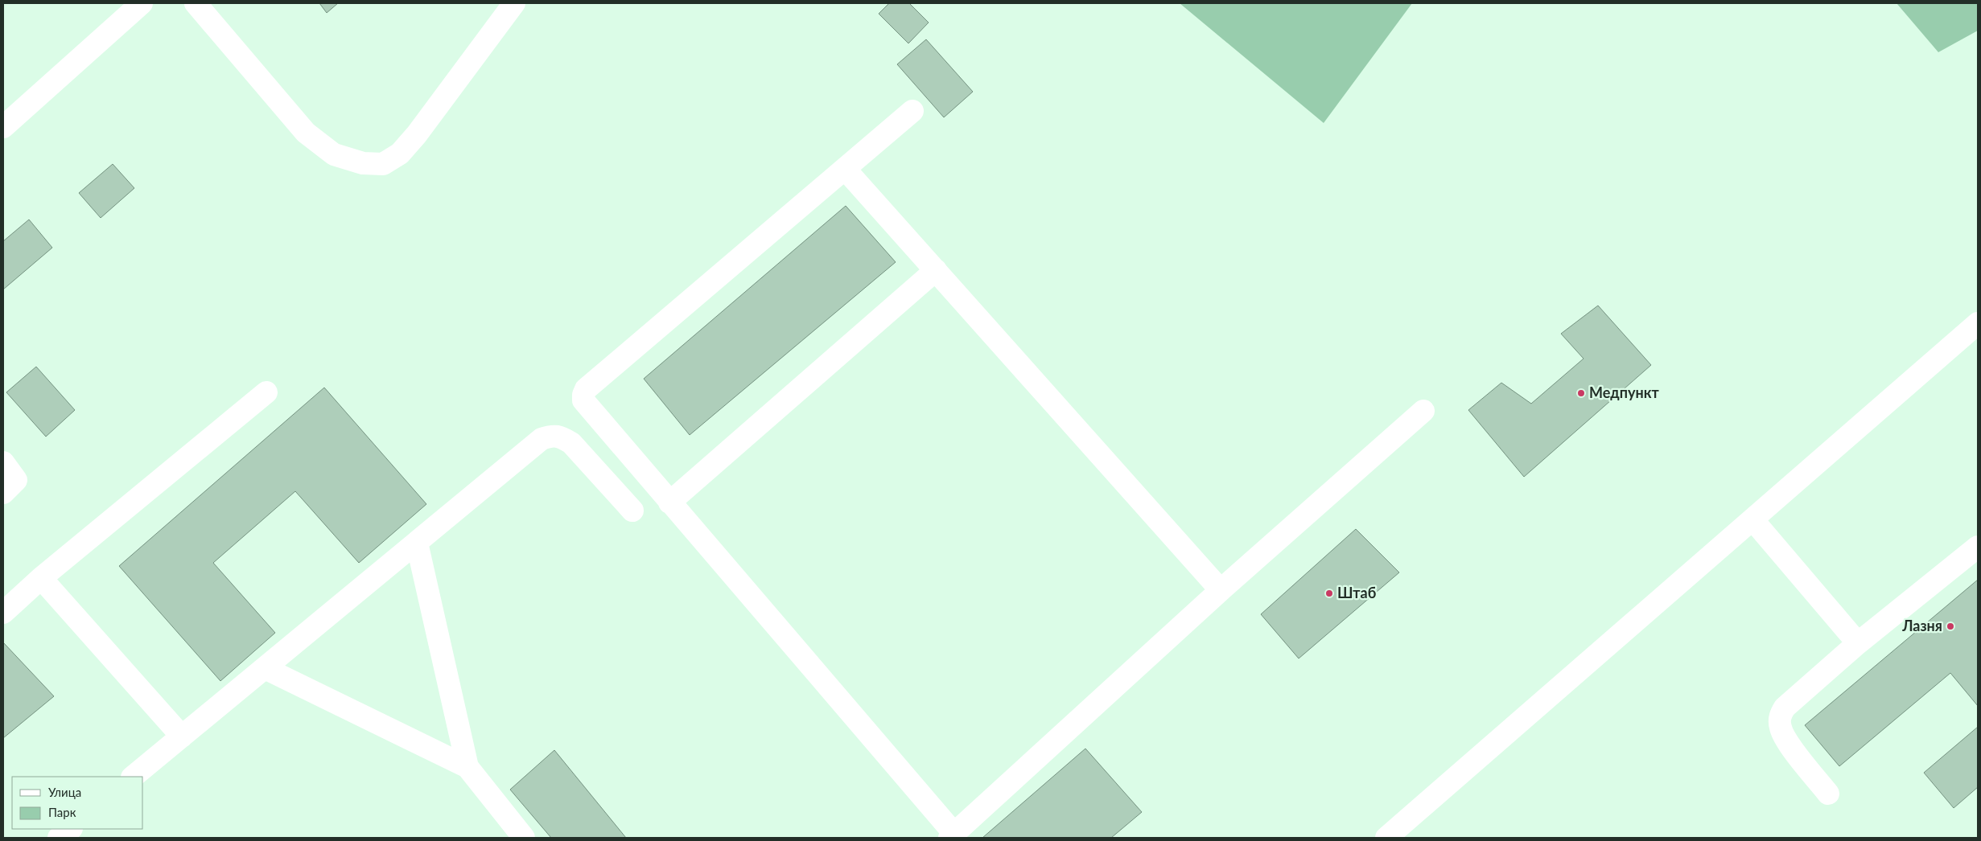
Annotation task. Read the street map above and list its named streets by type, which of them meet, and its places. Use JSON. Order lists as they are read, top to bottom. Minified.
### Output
{"places":["Медпункт","Штаб","Лазня"],"legend":["Улица","Парк"]}
